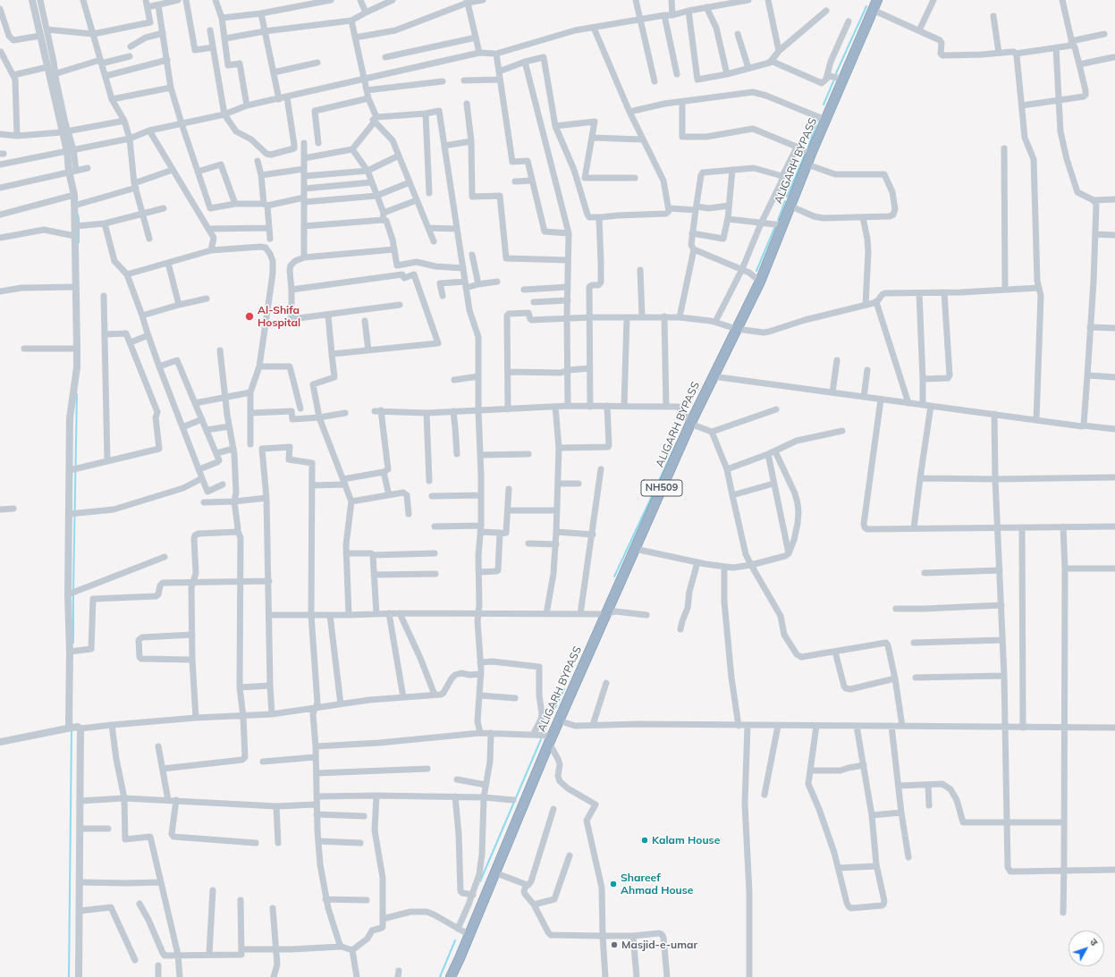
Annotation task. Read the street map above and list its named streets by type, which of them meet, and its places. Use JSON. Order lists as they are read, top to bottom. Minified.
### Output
{"streets":{"highway":["ALIGARH BYPASS","NH509"]},"places":["Al-Shifa Hospital","Kalam House","Shareef Ahmad House","Masjid-e-umar"],"north":"top right"}
